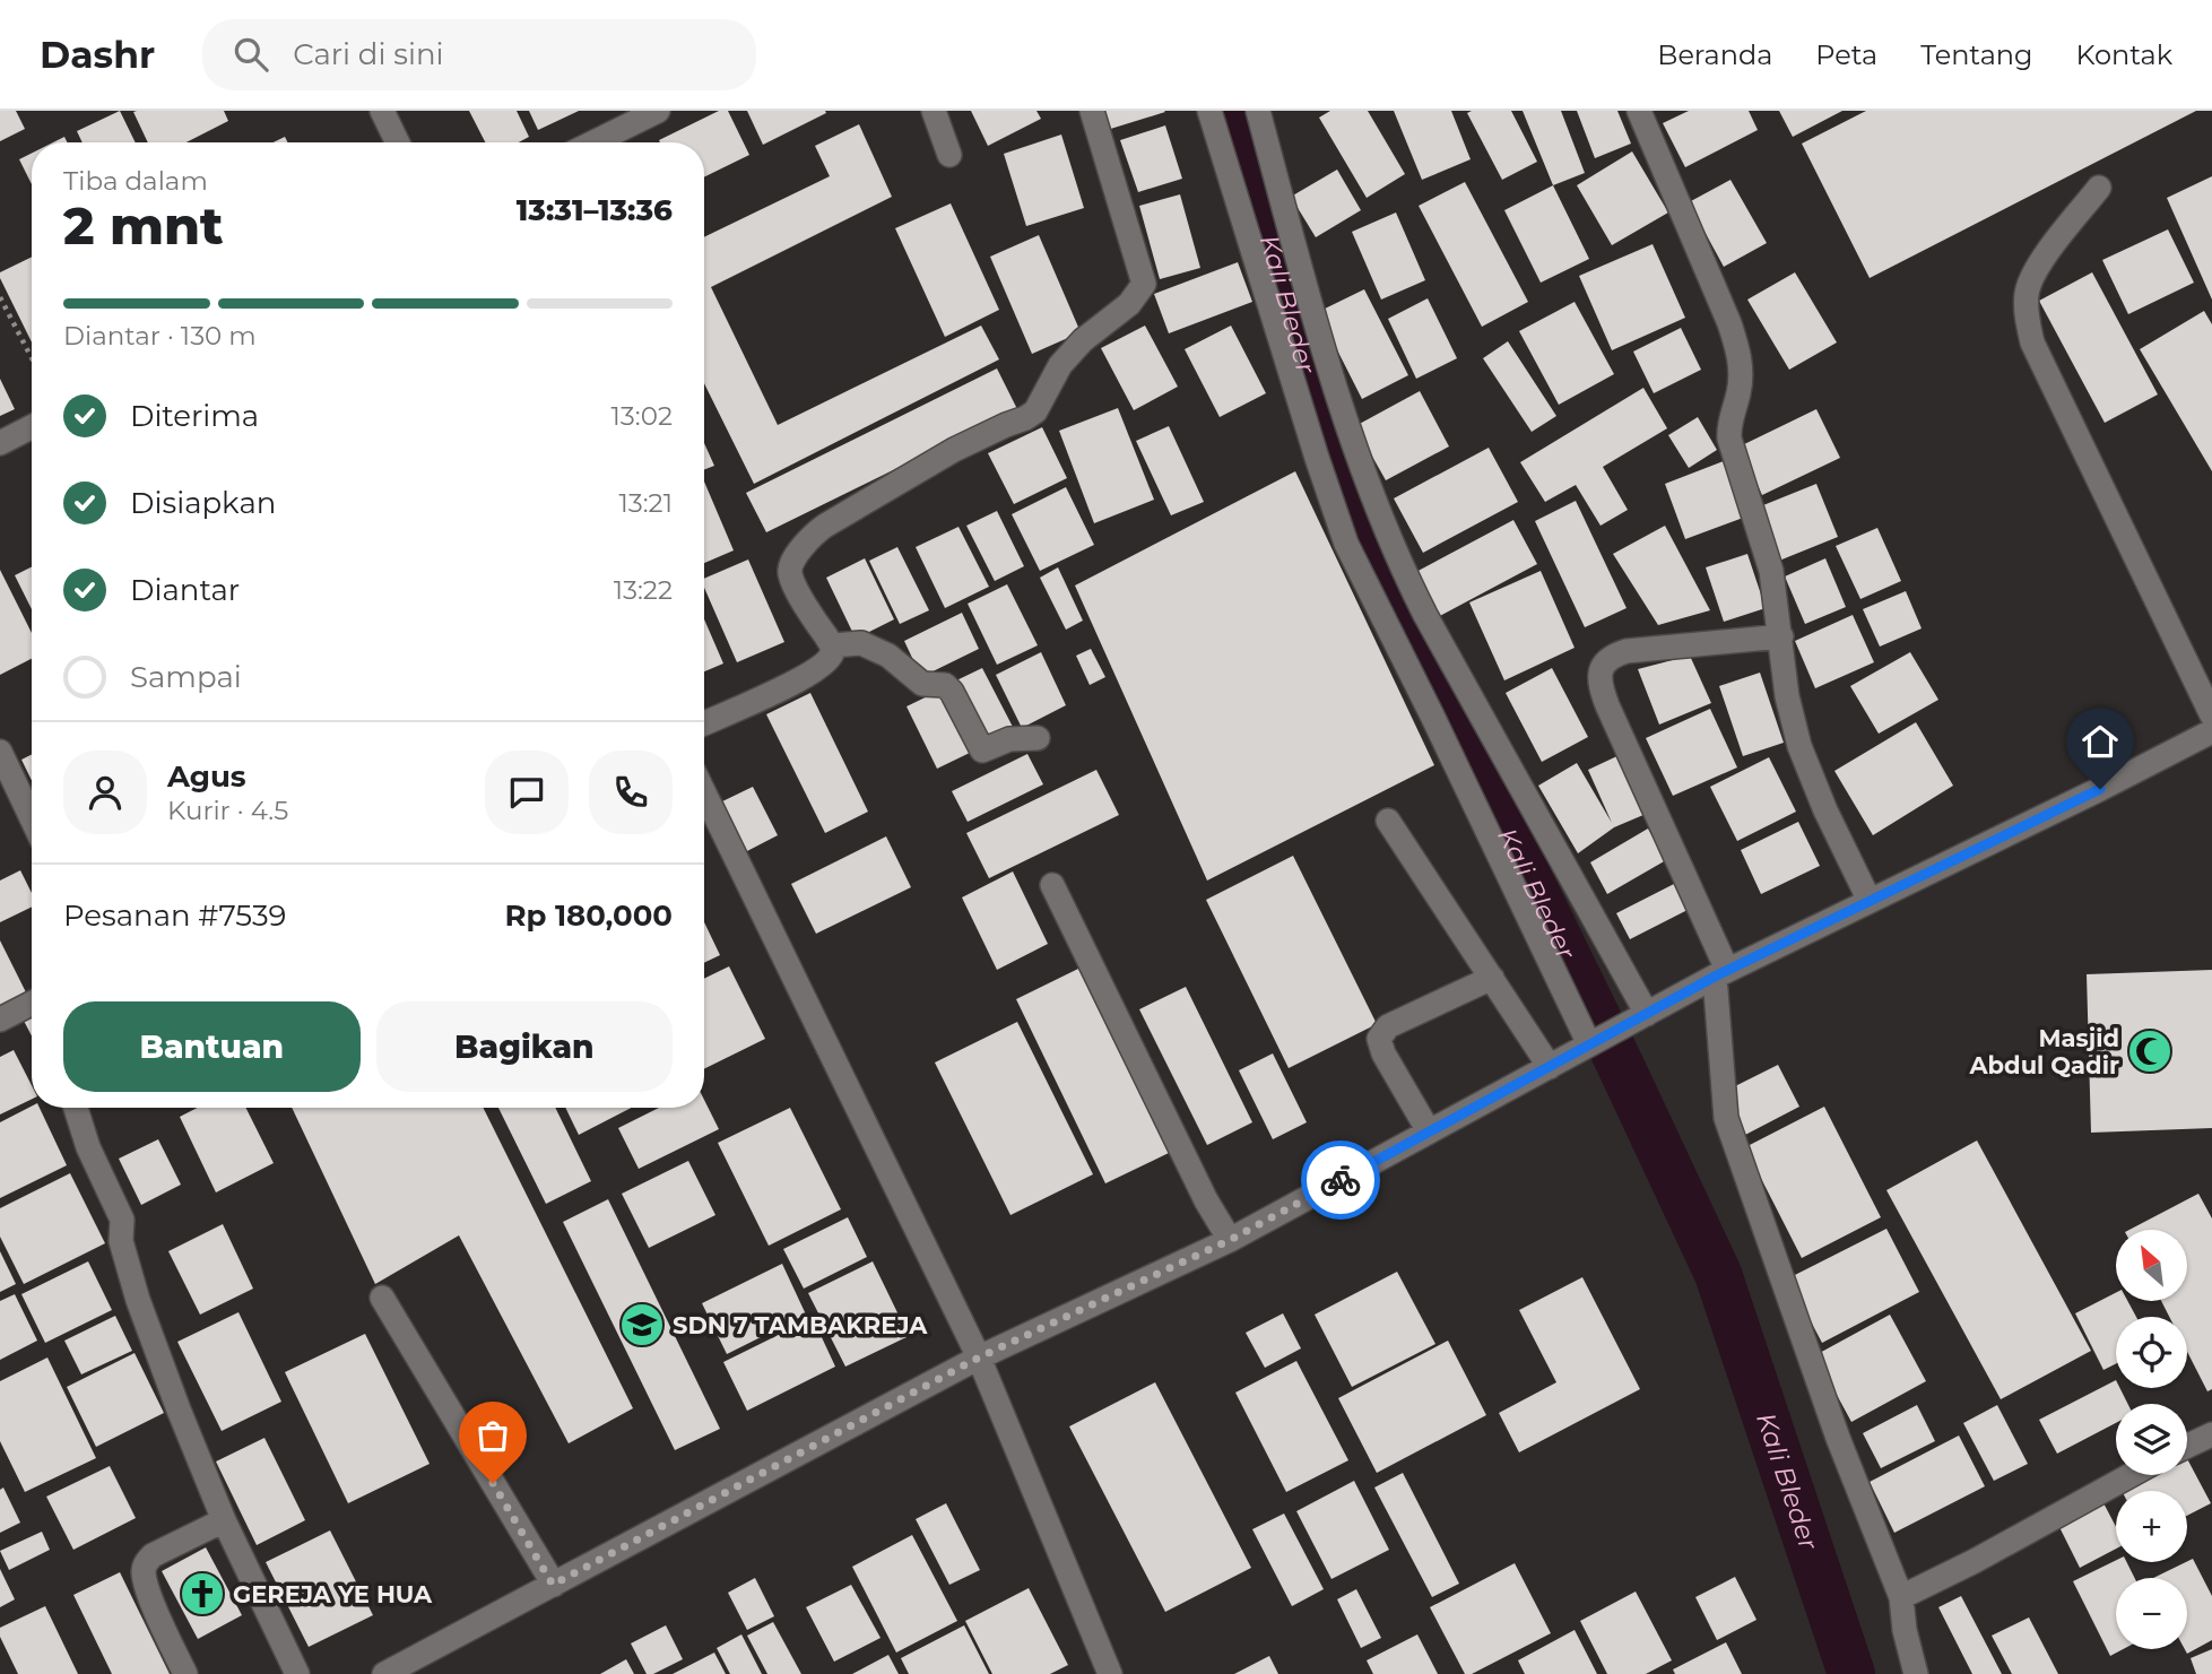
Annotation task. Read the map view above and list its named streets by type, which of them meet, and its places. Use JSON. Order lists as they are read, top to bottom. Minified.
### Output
{"water":["Kali Bleder"],"places":{"mosque":["Masjid Abdul Qadir"],"school or university":["SDN 7 TAMBAKREJA"],"church":["GEREJA YE HUA"]},"north":"top left","page":{"header":"Dashr","search":"Cari di sini","nav":["Beranda","Peta","Tentang","Kontak"],"heading":["2 mnt","Tiba dalam","13:31–13:36"],"panel":["Agus","Kurir · 4.5","Pesanan #7539","Rp 180,000"],"bar":"Diantar · 130 m","list":[["Diterima","13:02"],["Disiapkan","13:21"],["Diantar","13:22"],"Sampai"],"buttons":["Bantuan","Bagikan"],"map_buttons":["+","−"]}}
